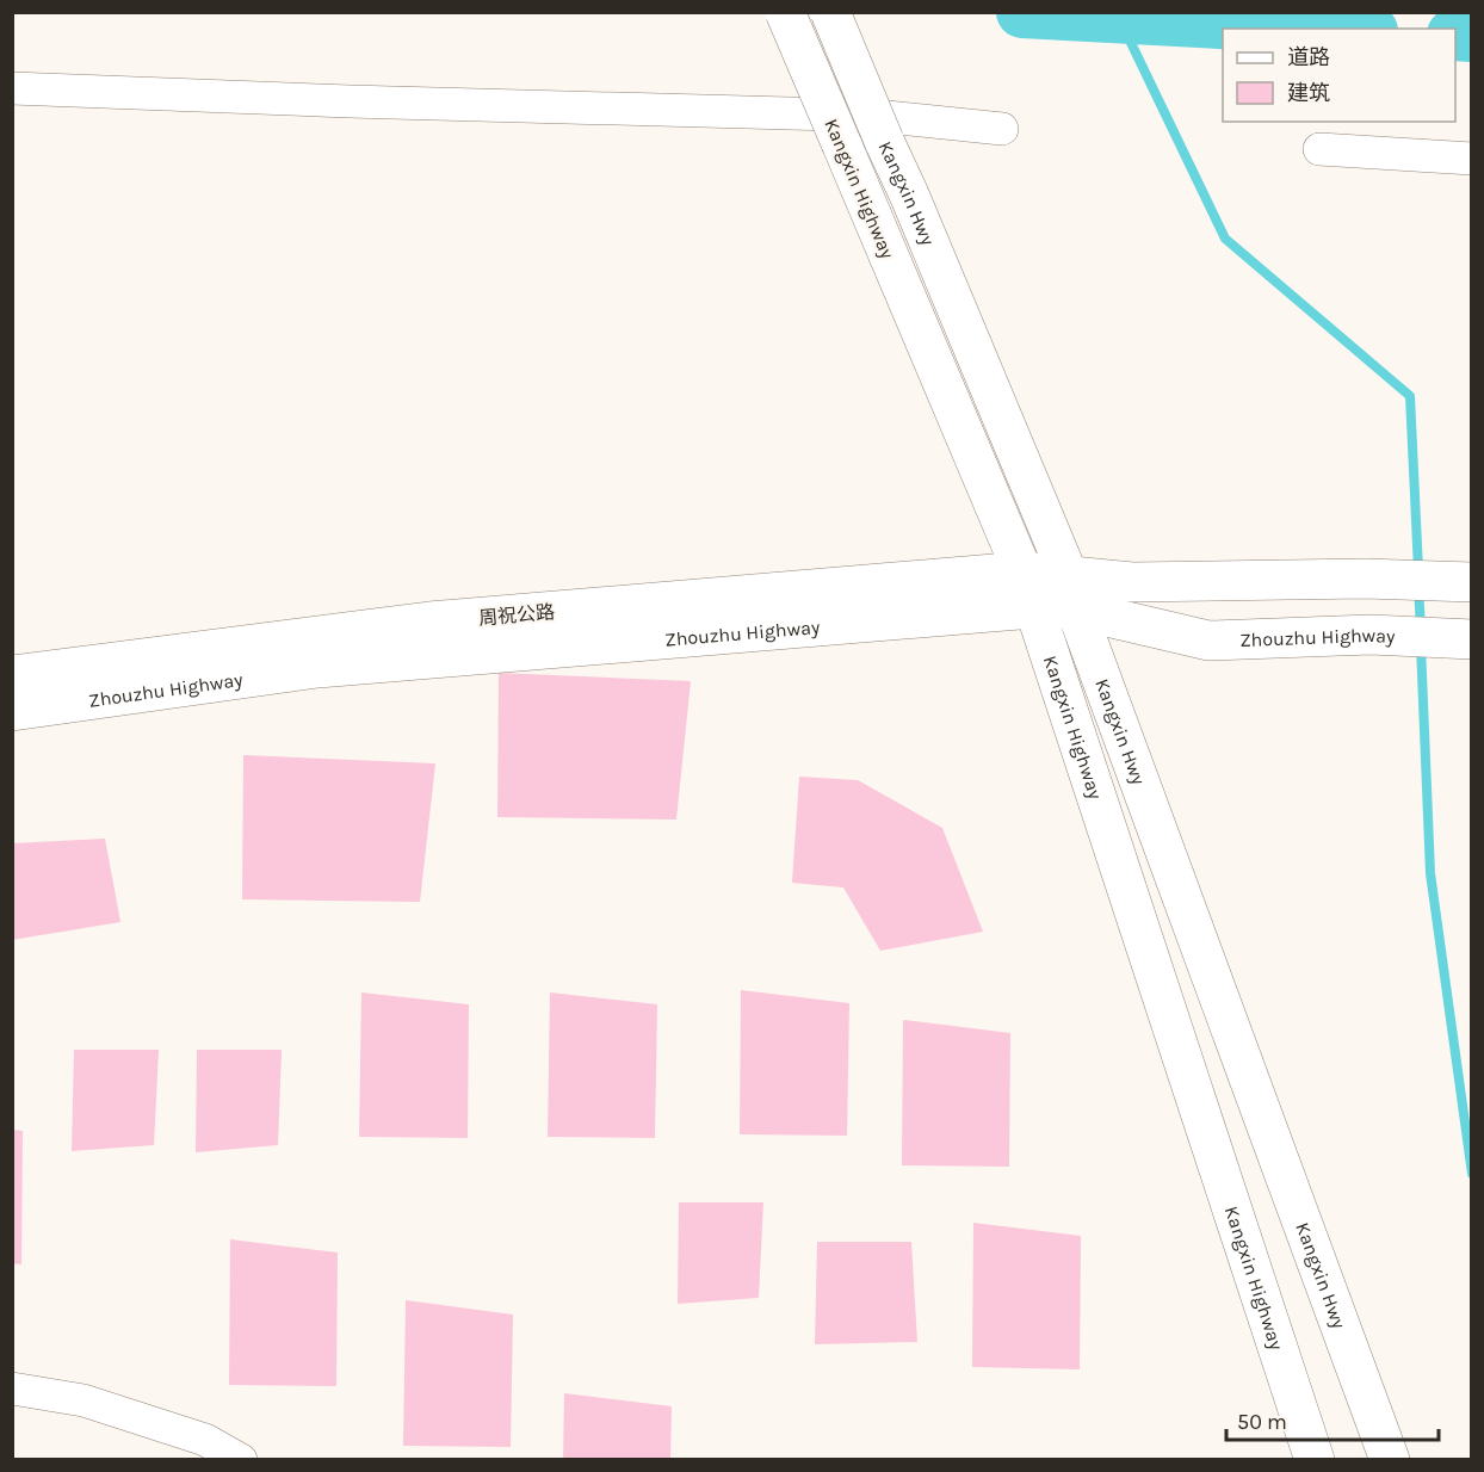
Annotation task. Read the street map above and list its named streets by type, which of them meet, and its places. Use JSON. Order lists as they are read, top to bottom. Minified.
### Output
{"streets":{"main road":["Kangxin Highway","Kangxin Hwy","周祝公路","Zhouzhu Highway"]},"crossings":[["Kangxin Highway","周祝公路"],["Kangxin Highway","Zhouzhu Highway"],["Kangxin Hwy","Zhouzhu Highway"],["周祝公路","Zhouzhu Highway"]],"legend":["道路","建筑"],"scale_bar":"50 m"}
